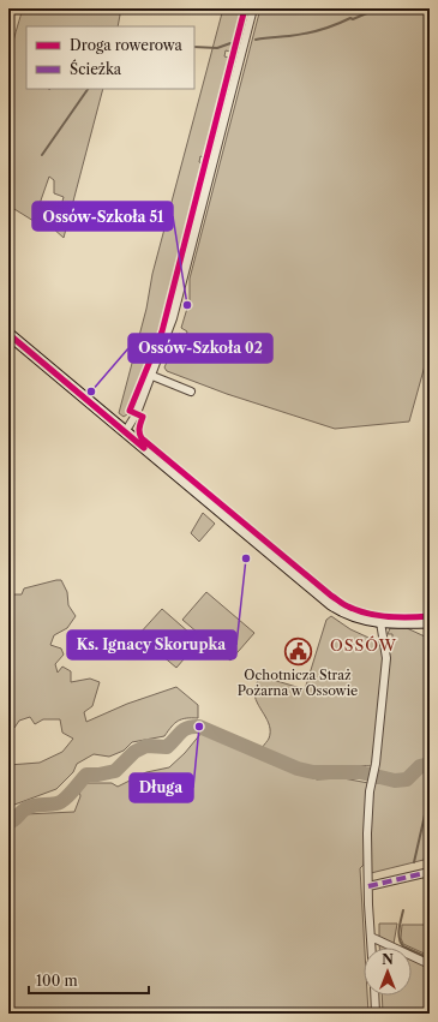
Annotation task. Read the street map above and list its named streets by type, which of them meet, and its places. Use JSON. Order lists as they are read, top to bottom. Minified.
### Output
{"districts":["OSSÓW"],"places":{"other":["Ossów-Szkoła 51","Ossów-Szkoła 02","Ks. Ignacy Skorupka","Długa"],"public building":["Ochotnicza Straż Pożarna w Ossowie"]},"legend":["Droga rowerowa","Ścieżka"],"scale_bar":"100 m","north":"top"}
